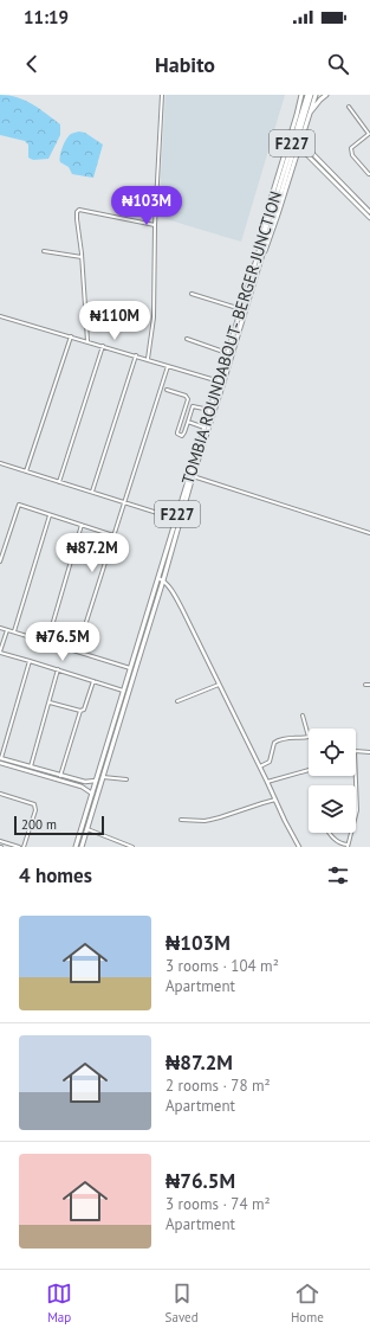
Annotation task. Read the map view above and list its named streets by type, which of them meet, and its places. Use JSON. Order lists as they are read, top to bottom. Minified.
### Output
{"streets":{"main road":["F227","TOMBIA ROUNDABOUT- BERGER JUNCTION"]},"crossings":[["F227","TOMBIA ROUNDABOUT- BERGER JUNCTION"]],"scale_bar":"200 m","page":{"status":"11:19","header":"Habito","price":["₦103M","₦110M","₦87.2M","₦76.5M"],"scale":"200 m","heading":"4 homes","list":[{"name":"₦103M","note":"3 rooms · 104 m² · Apartment"},{"name":"₦87.2M","note":"2 rooms · 78 m² · Apartment"},{"name":"₦76.5M","note":"3 rooms · 74 m² · Apartment"}],"tabs":["Map","Saved","Home"]}}
